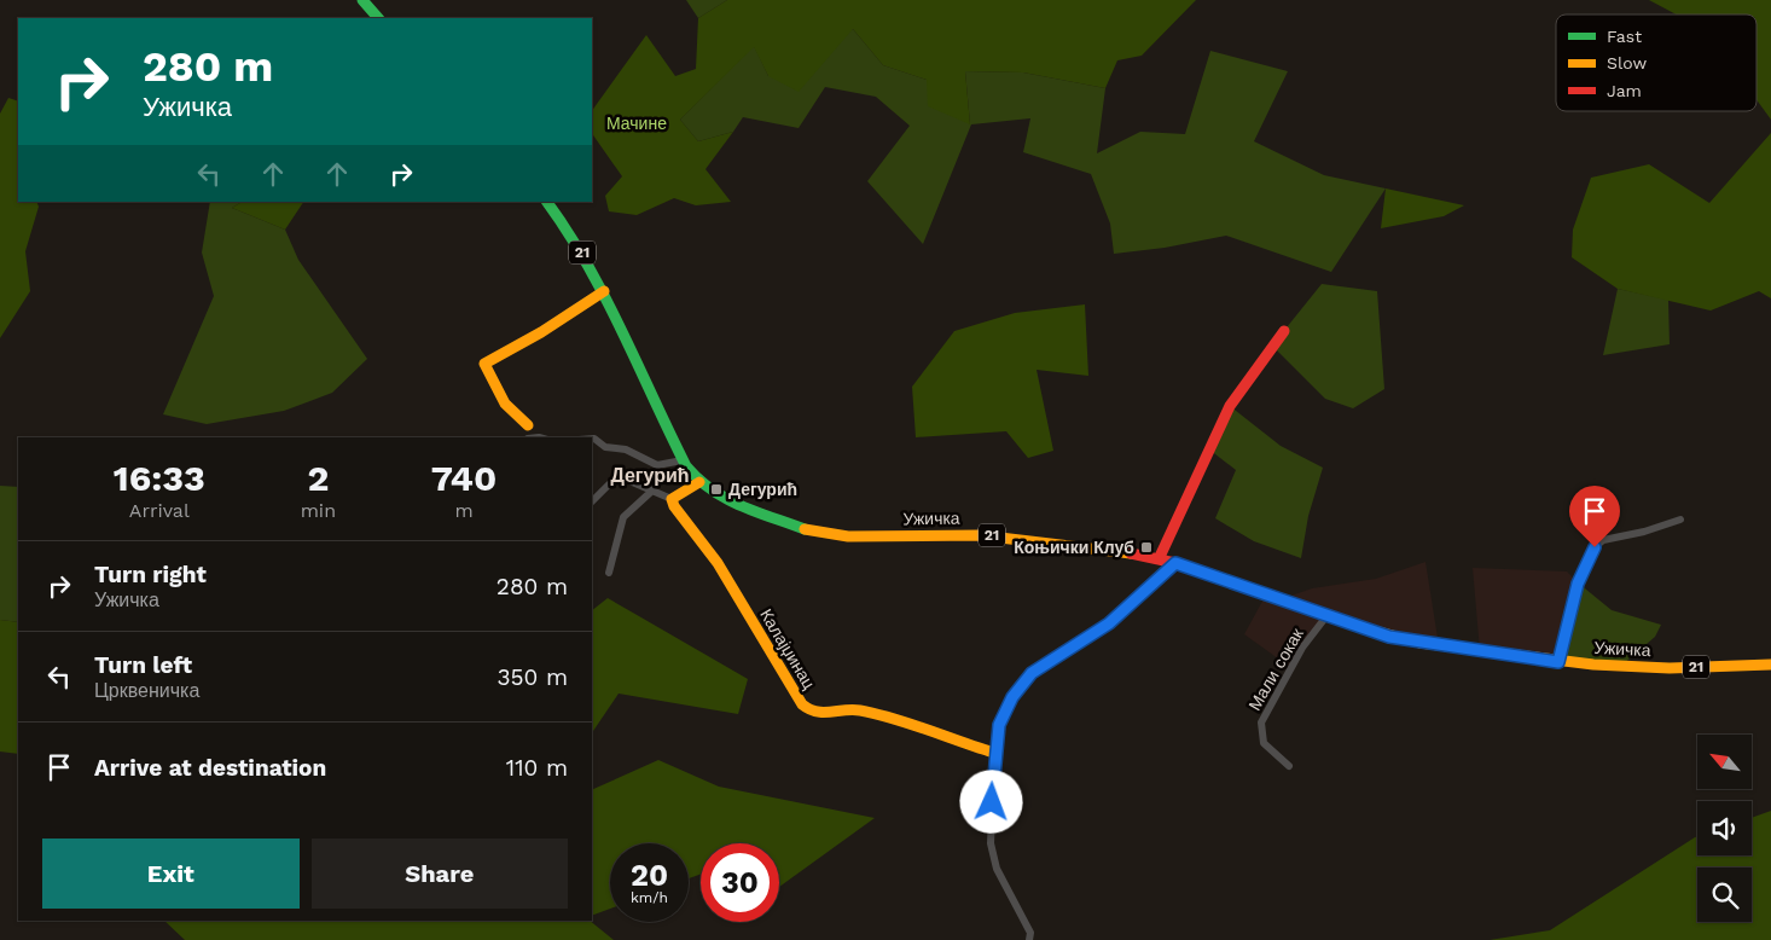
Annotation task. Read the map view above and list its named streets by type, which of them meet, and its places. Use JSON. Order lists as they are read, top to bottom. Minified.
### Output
{"streets":{"main road":["21","Ужичка","Калајџинац"],"street":["Мали сокак"]},"crossings":[["Ужичка","Мали сокак"]],"districts":["Дегурић"],"parks":["Мачине"],"places":{"transit":["Дегурић","Коњички Клуб"]},"legend":["Fast","Slow","Jam"],"north":"top left","page":{"turn":["280 m","Ужичка"],"eta":["16:33","Arrival","2","min","740","m"],"list":[{"name":"Turn right","note":"Ужичка","value":"280 m"},{"name":"Turn left","note":"Црквеничка","value":"350 m"},{"name":"Arrive at destination","value":"110 m"}],"buttons":["Exit","Share"],"speed":"20 km/h","limit":"30"}}
